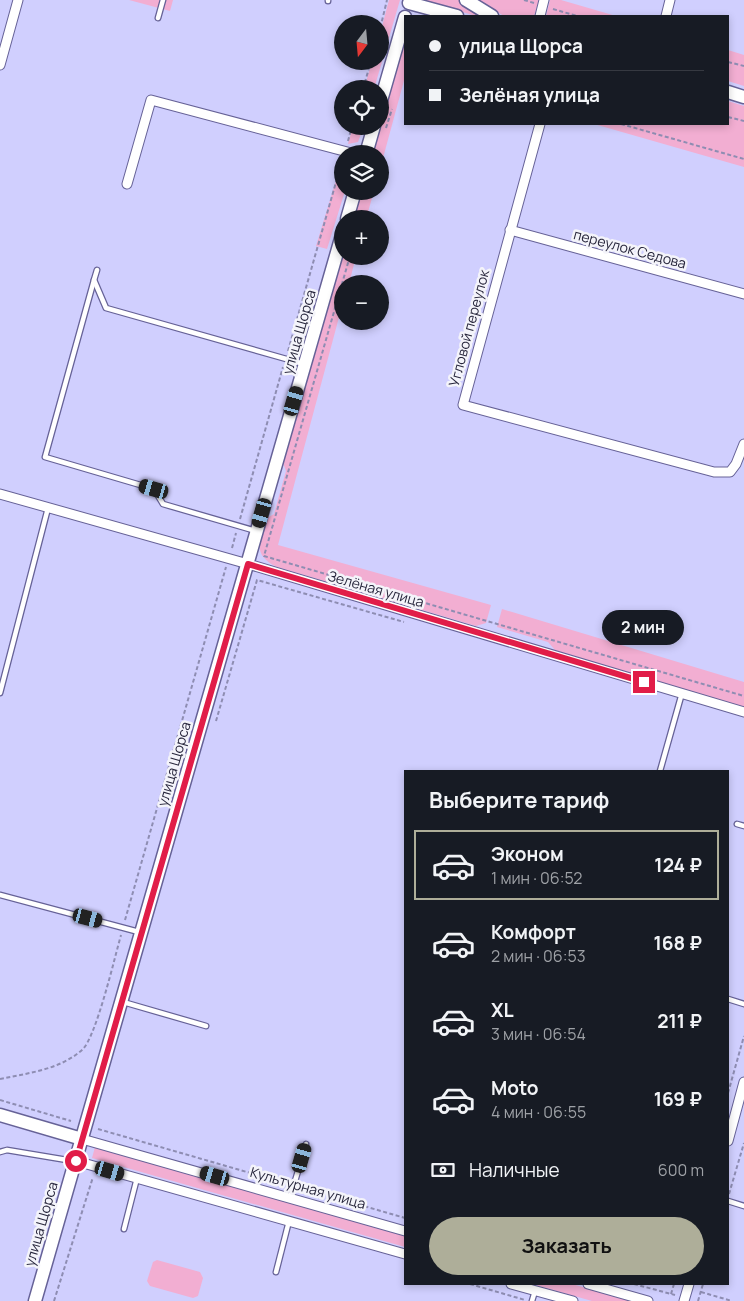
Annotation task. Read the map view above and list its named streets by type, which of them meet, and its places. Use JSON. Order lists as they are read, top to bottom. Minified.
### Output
{"streets":{"street":["переулок Седова","Угловой переулок","улица Щорса","Зелёная улица","Культурная улица"]},"crossings":[["переулок Седова","Угловой переулок"],["улица Щорса","Зелёная улица"],["улица Щорса","Культурная улица"]],"north":"bottom","page":{"map_buttons":["+","−"],"banner":["улица Щорса","Зелёная улица"],"bubble":"2 мин","heading":"Выберите тариф","list":[{"name":"Эконом","note":"1 мин · 06:52","value":"124 ₽"},{"name":"Комфорт","note":"2 мин · 06:53","value":"168 ₽"},{"name":"XL","note":"3 мин · 06:54","value":"211 ₽"},{"name":"Moto","note":"4 мин · 06:55","value":"169 ₽"}],"pay":["Наличные","600 m"],"buttons":"Заказать"}}
